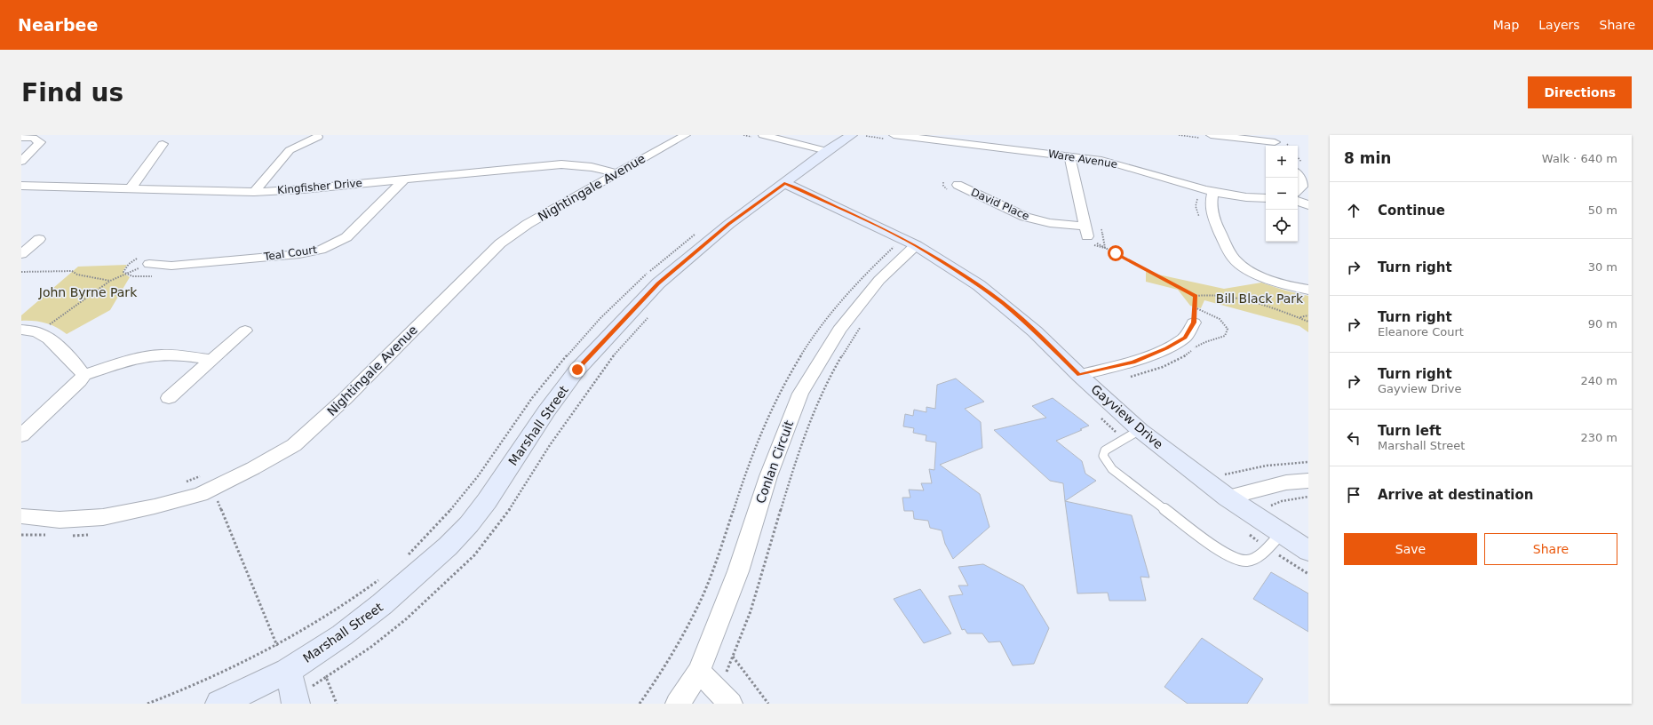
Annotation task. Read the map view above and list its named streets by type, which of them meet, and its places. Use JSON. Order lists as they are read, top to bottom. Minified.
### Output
{"streets":{"street":["Ware Avenue","Kingfisher Drive","Nightingale Avenue","David Place","Teal Court","Gayview Drive","Marshall Street","Conlan Circuit"]},"crossings":[["Kingfisher Drive","Nightingale Avenue"],["Kingfisher Drive","Teal Court"],["Gayview Drive","Marshall Street"],["Gayview Drive","Conlan Circuit"]],"parks":["John Byrne Park","Bill Black Park"],"page":{"header":"Nearbee","nav":["Map","Layers","Share"],"buttons":["Directions",["Save","Share"]],"title":"Find us","heading":["8 min","Walk · 640 m"],"map_buttons":["+","−"],"list":[["Continue","50 m"],["Turn right","30 m"],["Turn right","Eleanore Court","90 m"],["Turn right","Gayview Drive","240 m"],["Turn left","Marshall Street","230 m"],"Arrive at destination"]}}
